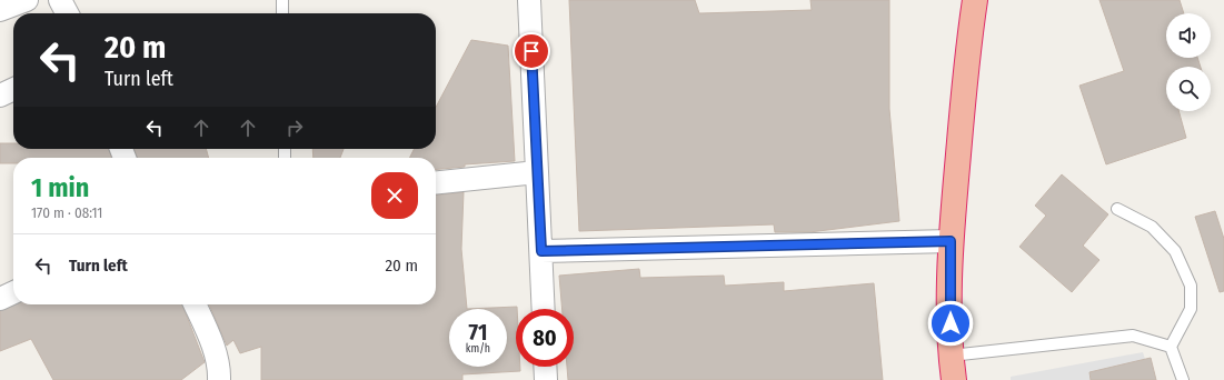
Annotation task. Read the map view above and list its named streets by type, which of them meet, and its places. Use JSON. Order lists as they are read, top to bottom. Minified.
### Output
{"page":{"turn":["20 m","Turn left"],"heading":["1 min","170 m · 08:11"],"list":[{"name":"Turn left","value":"20 m"}],"speed":"71 km/h","limit":"80"}}
